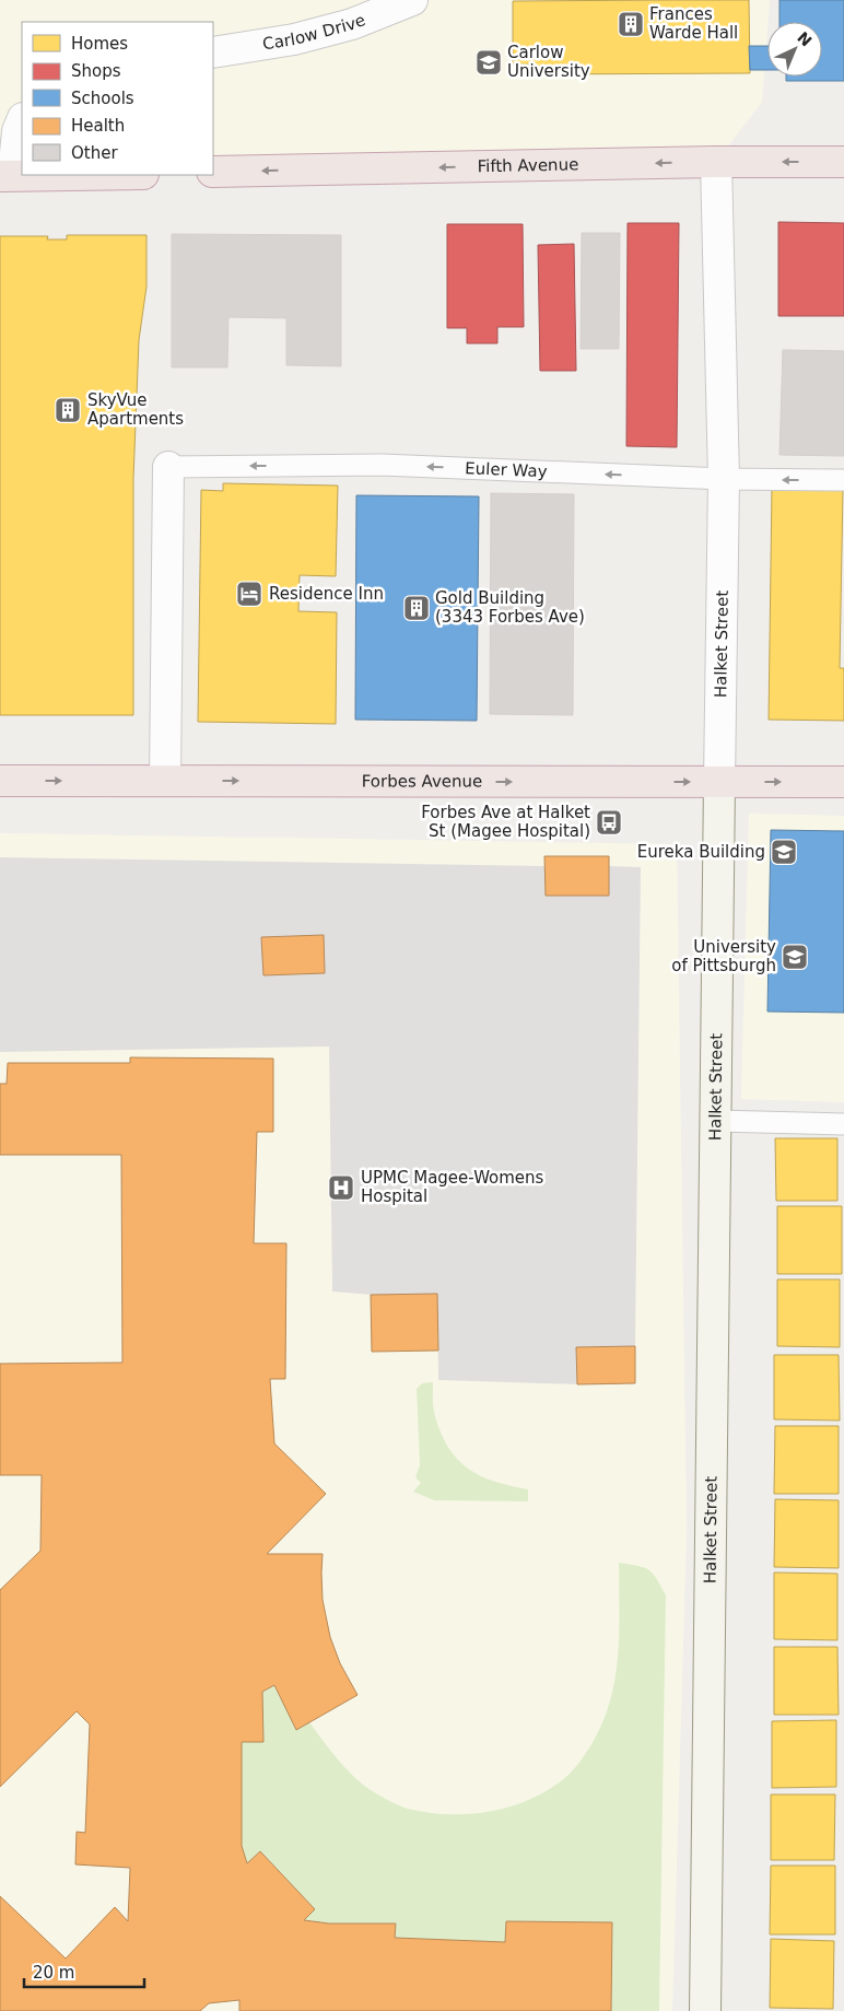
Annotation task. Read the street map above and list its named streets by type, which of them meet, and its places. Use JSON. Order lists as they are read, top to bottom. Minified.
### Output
{"streets":{"highway":["Fifth Avenue","Forbes Avenue"],"main road":["Halket Street"],"street":["Carlow Drive"],"lane":["Euler Way"]},"crossings":[["Fifth Avenue","Halket Street"],["Euler Way","Halket Street"],["Halket Street","Forbes Avenue"]],"one_way":["Fifth Avenue","Euler Way","Forbes Avenue"],"places":{"building":["Frances Warde Hall","SkyVue Apartments","Gold Building (3343 Forbes Ave)"],"school or university":["Carlow University","Eureka Building","University of Pittsburgh"],"hotel":["Residence Inn"],"bus stop":["Forbes Ave at Halket St (Magee Hospital)"],"hospital":["UPMC Magee-Womens Hospital"]},"legend":["Homes","Shops","Schools","Health","Other"],"scale_bar":"20 m","north":"top right"}
